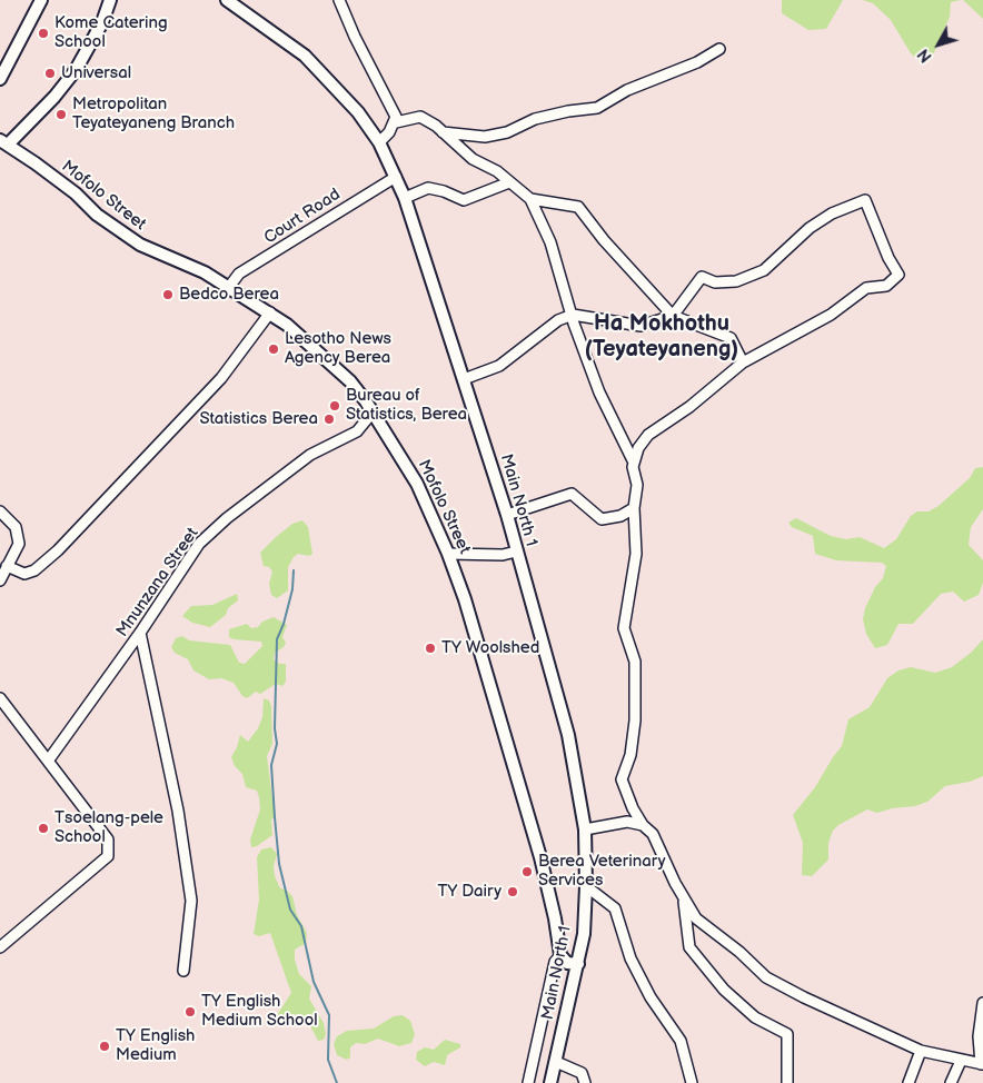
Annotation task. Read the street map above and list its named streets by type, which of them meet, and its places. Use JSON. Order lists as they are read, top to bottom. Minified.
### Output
{"streets":{"main road":["Mofolo Street","Main North 1"],"street":["Court Road","Mnunzana Street"]},"crossings":[["Mofolo Street","Court Road"],["Mofolo Street","Mnunzana Street"],["Court Road","Main North 1"]],"districts":["Ha Mokhothu (Teyateyaneng)"],"places":["Kome Catering School","Universal","Metropolitan Teyateyaneng Branch","Bedco Berea","Lesotho News Agency Berea","Bureau of Statistics, Berea","Statistics Berea","TY Woolshed","Tsoelang-pele School","Berea Veterinary Services","TY Dairy","TY English Medium School","TY English Medium"],"north":"bottom left"}
